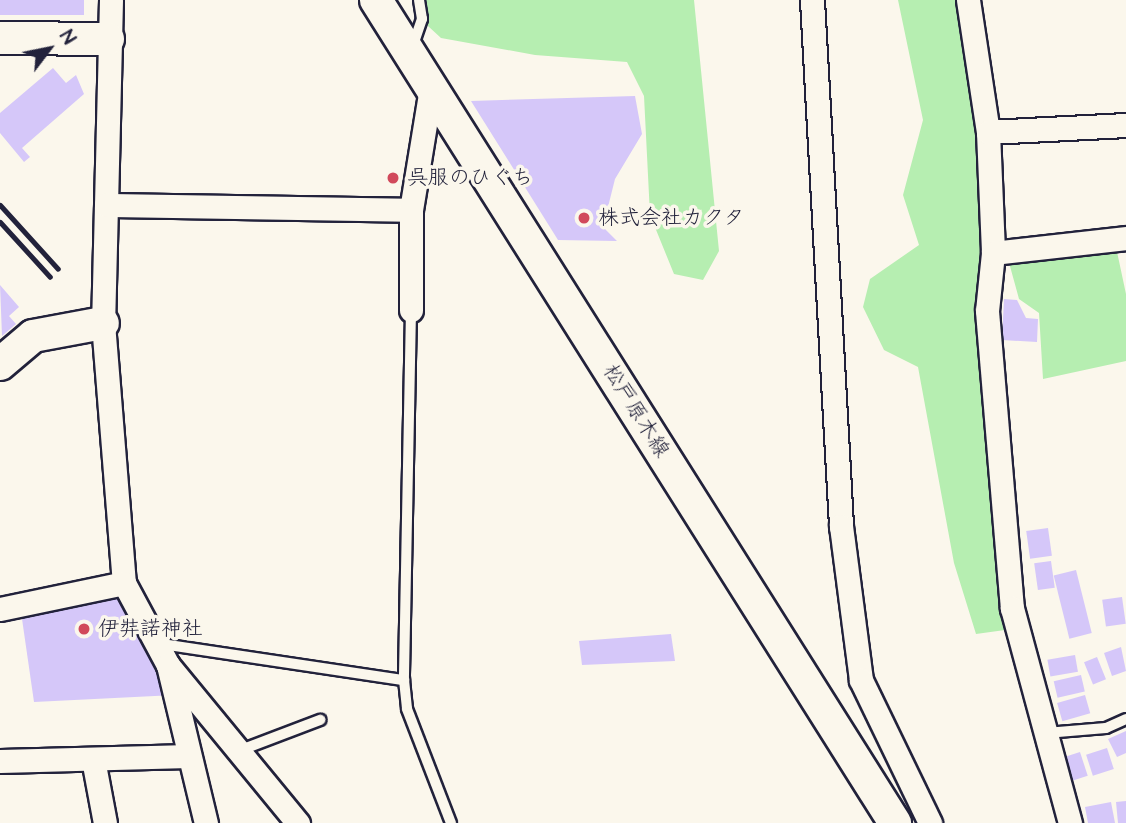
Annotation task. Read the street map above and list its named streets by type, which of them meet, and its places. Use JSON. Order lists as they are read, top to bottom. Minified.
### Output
{"streets":{"main road":["松戸原木線"]},"places":["呉服のひぐち","株式会社カクタ","伊弉諾神社"],"north":"top right"}
